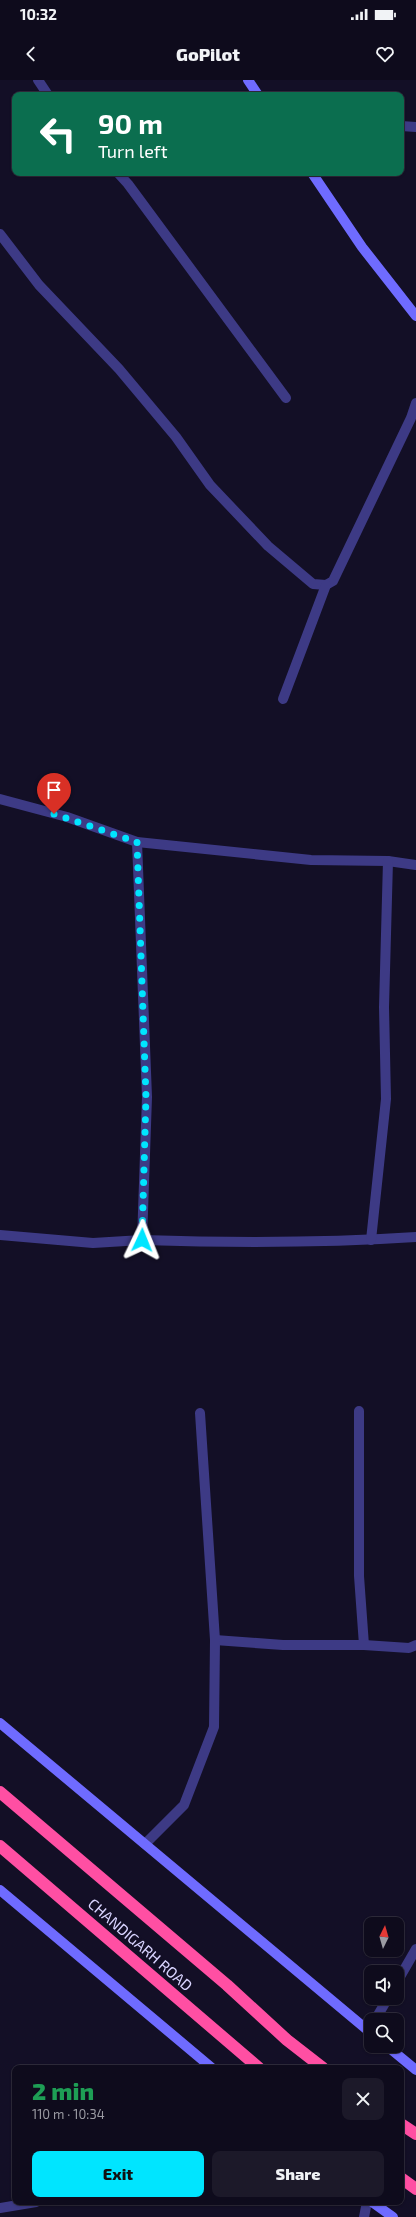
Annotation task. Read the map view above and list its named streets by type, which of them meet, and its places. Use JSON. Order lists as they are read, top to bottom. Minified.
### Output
{"streets":{"highway":["CHANDIGARH ROAD"]},"north":"top","page":{"status":"10:32","header":"GoPilot","turn":["90 m","Turn left"],"heading":["2 min","110 m · 10:34"],"buttons":["Exit","Share"]}}
